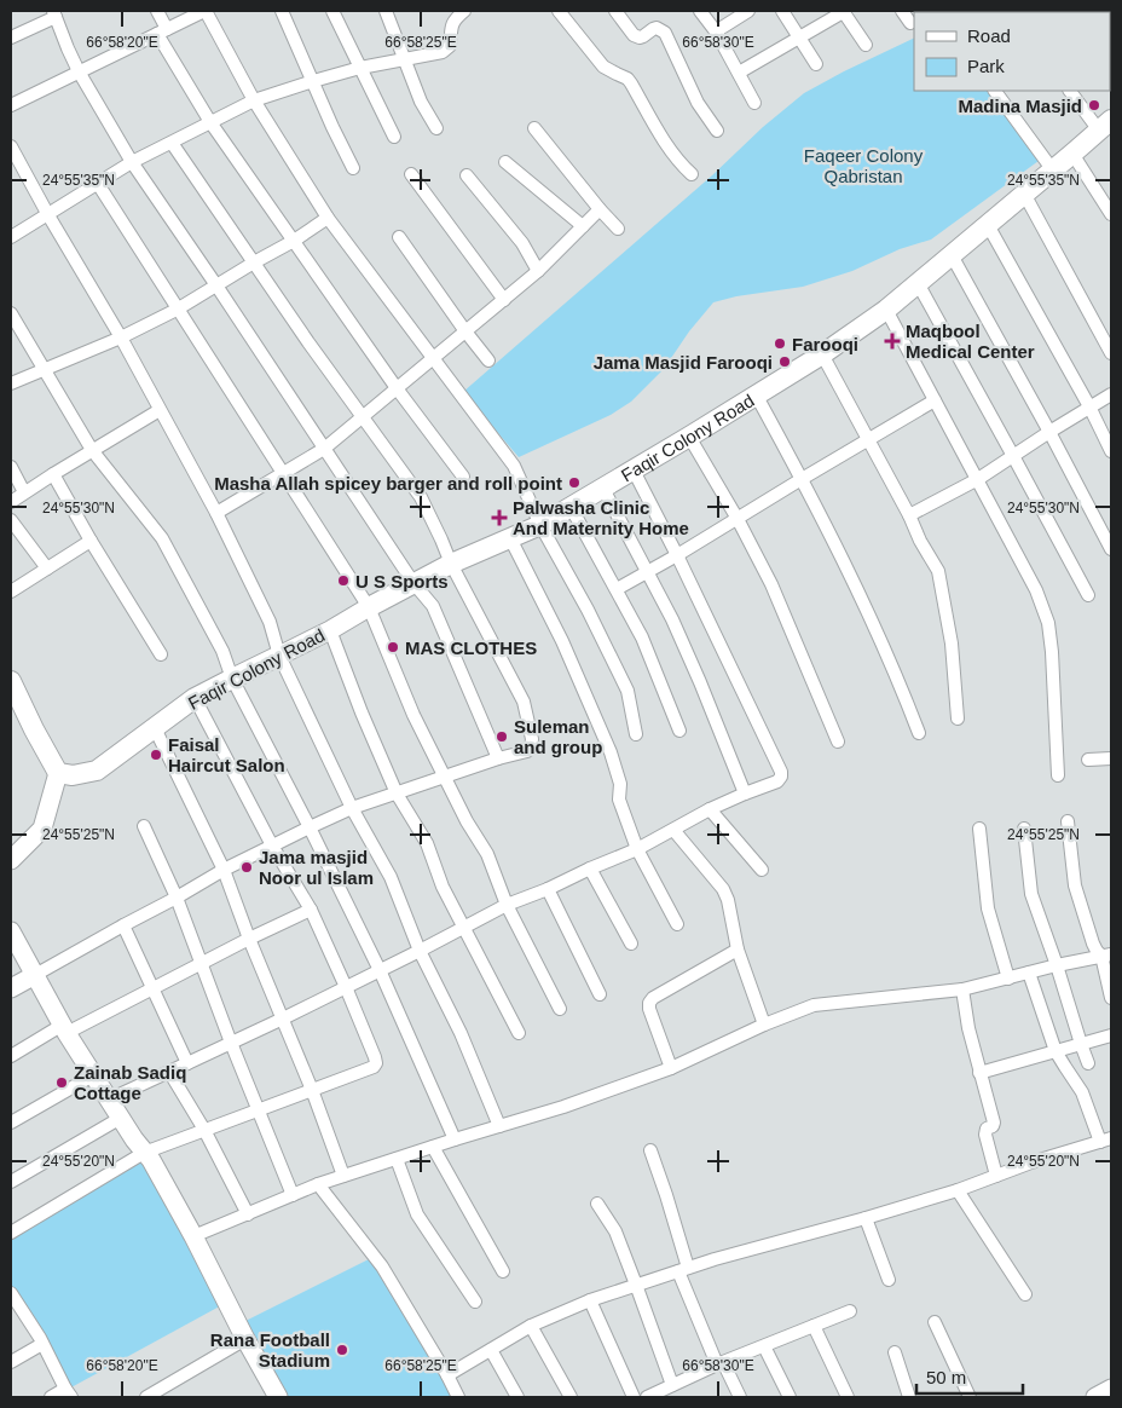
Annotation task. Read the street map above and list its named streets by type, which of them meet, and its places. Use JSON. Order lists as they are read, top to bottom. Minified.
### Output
{"streets":{"main road":["Faqir Colony Road"]},"parks":["Faqeer Colony Qabristan"],"places":{"other":["Madina Masjid","Farooqi","Jama Masjid Farooqi","Masha Allah spicey barger and roll point","U S Sports","MAS CLOTHES","Suleman and group","Faisal Haircut Salon","Jama masjid Noor ul Islam","Zainab Sadiq Cottage","Rana Football Stadium"],"health":["Maqbool Medical Center","Palwasha Clinic And Maternity Home"]},"legend":["Road","Park"],"scale_bar":"50 m","coordinates":["66°58'20\"E","66°58'25\"E","66°58'30\"E","24°55'35\"N","24°55'30\"N","24°55'25\"N","24°55'20\"N"]}
